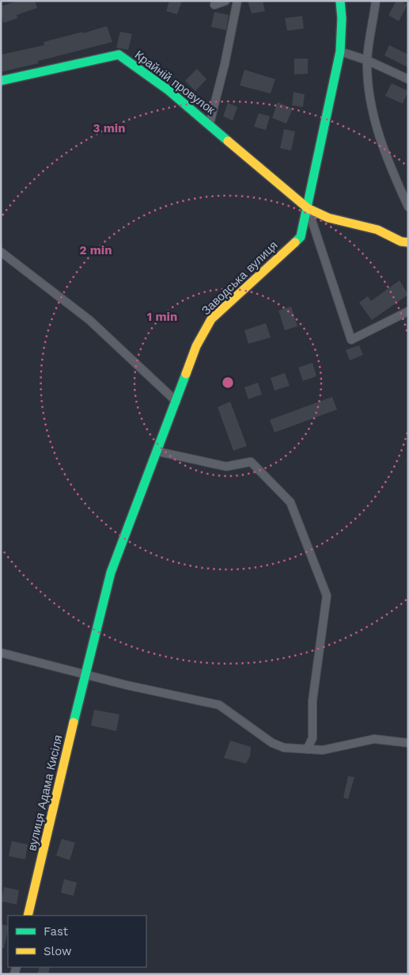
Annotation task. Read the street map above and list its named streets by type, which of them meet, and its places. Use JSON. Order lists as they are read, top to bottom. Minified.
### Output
{"streets":{"street":["Крайній провулок","Заводська вулиця","вулиця Адама Кисіля"]},"crossings":[["Крайній провулок","Заводська вулиця"],["Заводська вулиця","вулиця Адама Кисіля"]],"legend":["Fast","Slow"],"rings":["3 min","2 min","1 min"]}
